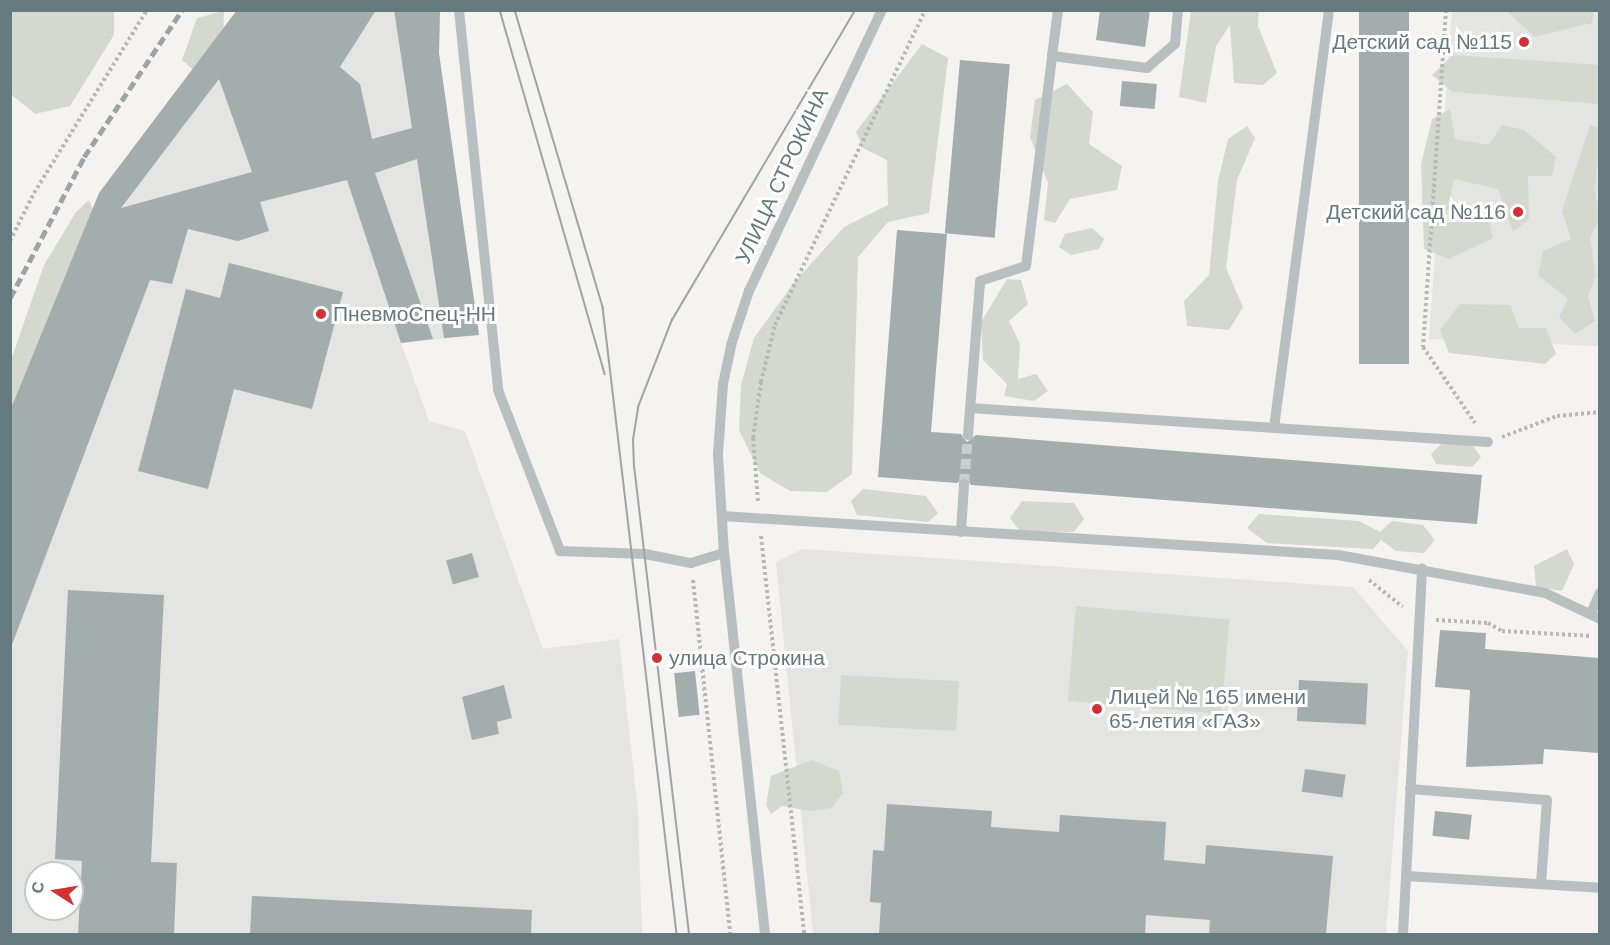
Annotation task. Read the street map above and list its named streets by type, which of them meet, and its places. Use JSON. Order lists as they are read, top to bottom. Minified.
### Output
{"streets":{"street":["УЛИЦА СТРОКИНА"]},"places":["Детский сад №115","Детский сад №116","ПневмоСпец-НН","улица Строкина","Лицей № 165 имени 65-летия «ГАЗ»"],"north":"left"}
